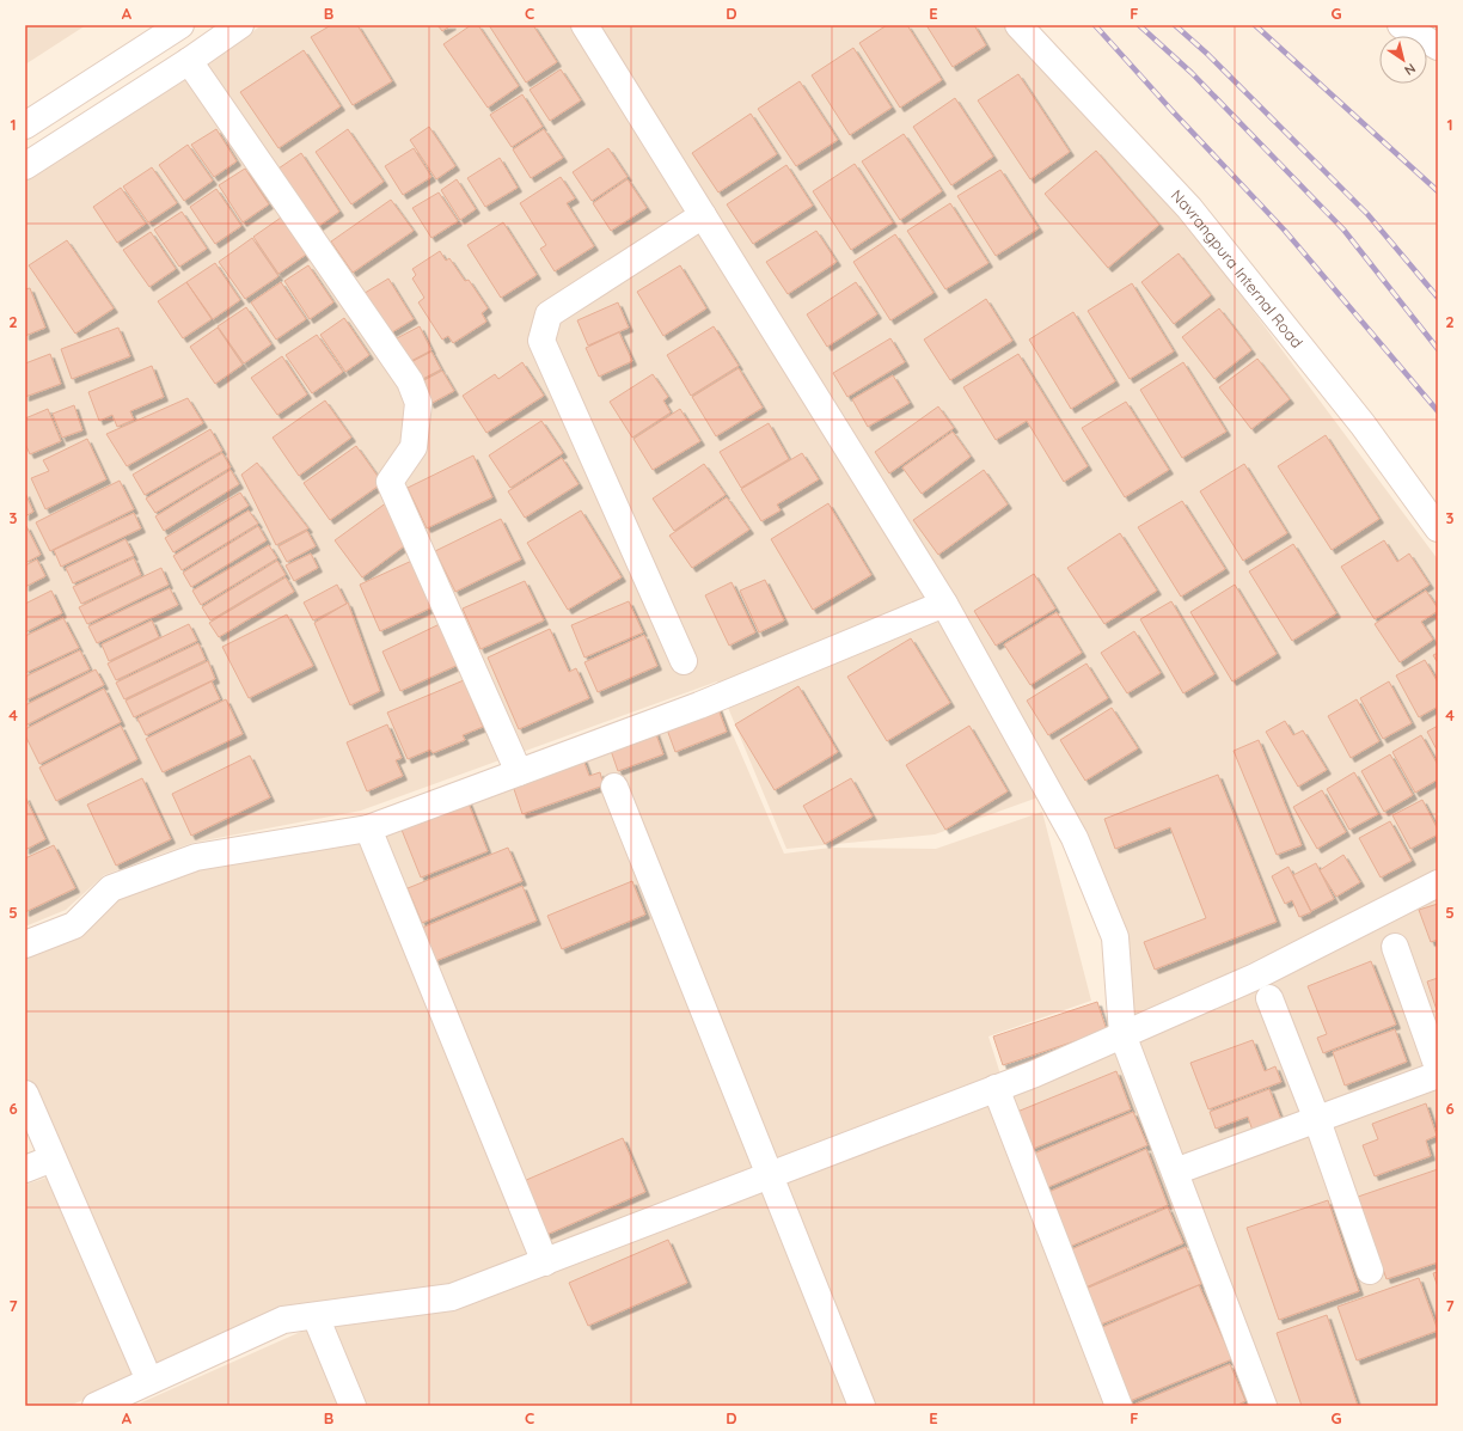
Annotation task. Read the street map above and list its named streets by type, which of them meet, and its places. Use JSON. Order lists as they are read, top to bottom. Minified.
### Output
{"streets":{"street":["Navrangpura Internal Road"]},"north":"bottom right","grid":{"columns":["A","B","C","D","E","F","G"],"rows":["1","2","3","4","5","6","7"]}}
